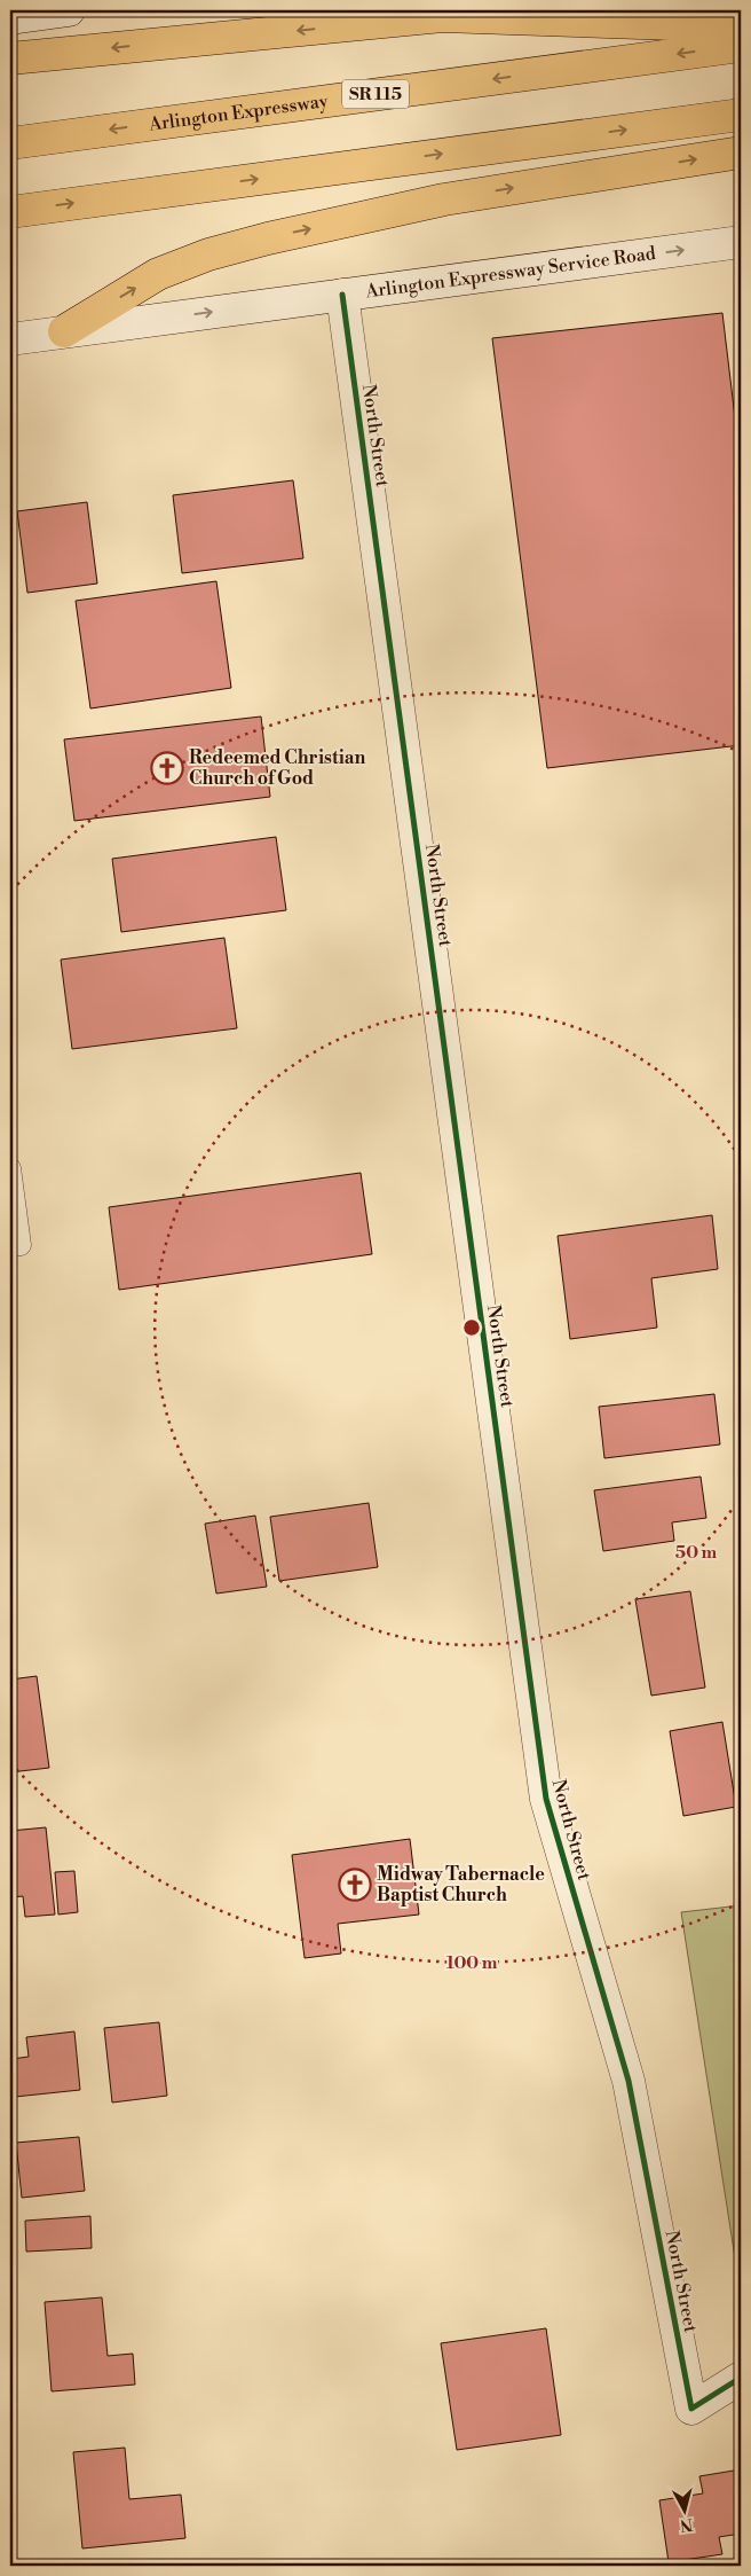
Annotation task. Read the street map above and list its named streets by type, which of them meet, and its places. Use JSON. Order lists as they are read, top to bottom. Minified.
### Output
{"streets":{"highway":["SR 115","Arlington Expressway"],"street":["Arlington Expressway Service Road","North Street"]},"crossings":[["Arlington Expressway Service Road","North Street"]],"one_way":["Arlington Expressway Service Road"],"places":{"church":["Redeemed Christian Church of God","Midway Tabernacle Baptist Church"]},"north":"bottom","rings":["50 m","100 m"]}
